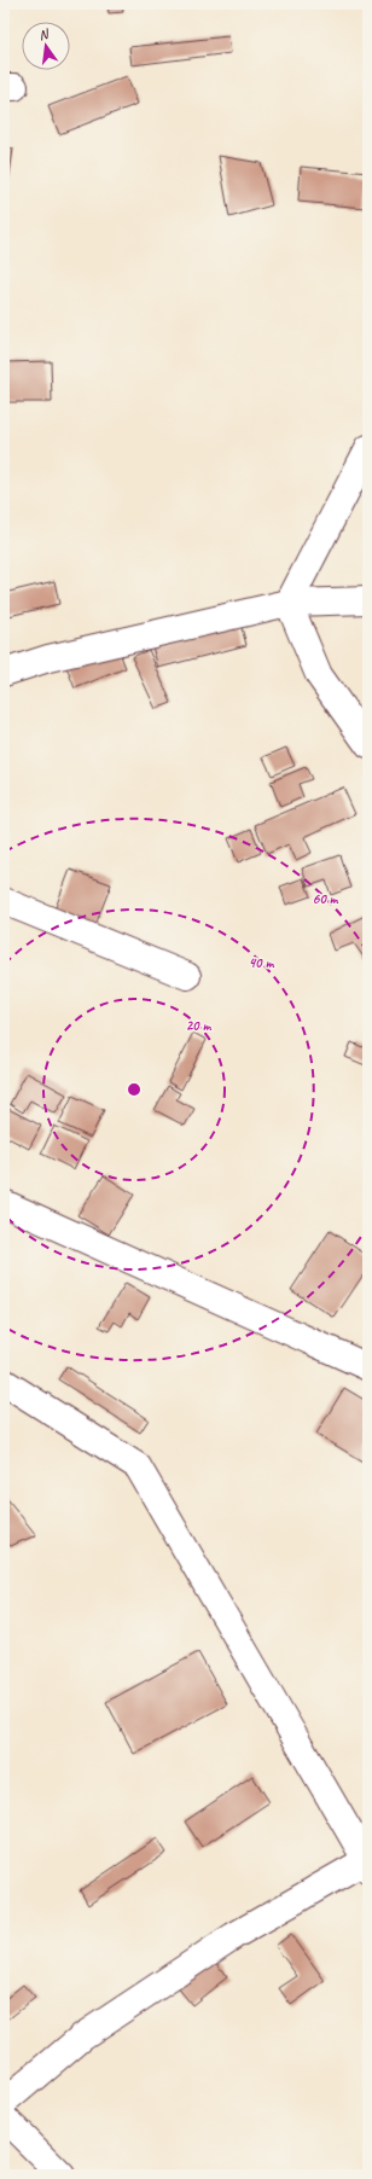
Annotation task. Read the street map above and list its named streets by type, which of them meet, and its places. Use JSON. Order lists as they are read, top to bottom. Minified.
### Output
{"north":"top","rings":["60 m","40 m","20 m"]}
